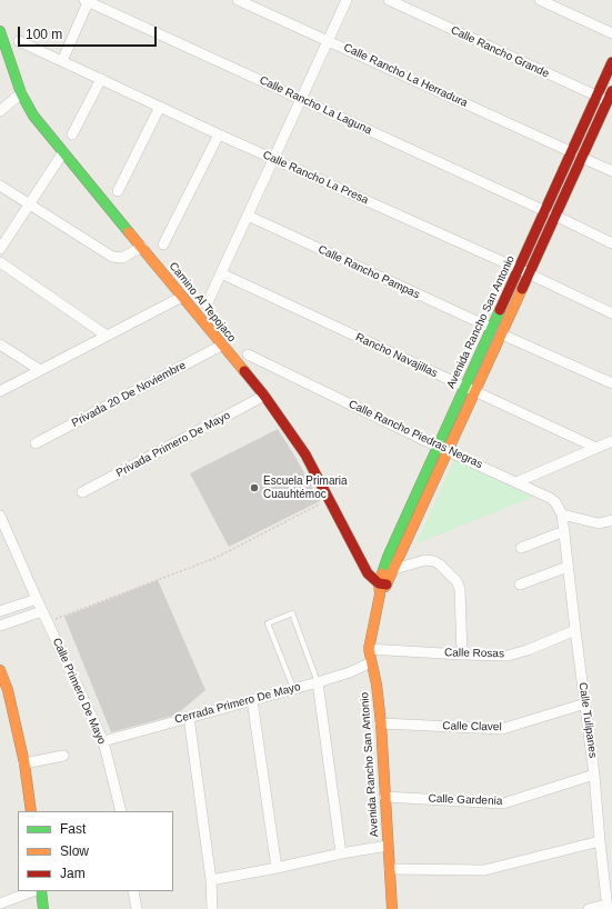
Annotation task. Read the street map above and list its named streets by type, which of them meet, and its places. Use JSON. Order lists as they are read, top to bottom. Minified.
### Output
{"streets":{"street":["Calle Rancho Grande","Calle Rancho La Herradura","Calle Rancho La Laguna","Calle Rancho La Presa","Calle Rancho Pampas","Camino Al Tepojaco","Avenida Rancho San Antonio","Rancho Navajillas","Privada 20 De Noviembre","Calle Rancho Piedras Negras","Privada Primero De Mayo","Calle Rosas","Calle Primero De Mayo","Cerrada Primero De Mayo","Calle Tulipanes","Calle Clavel","Calle Gardenia"]},"crossings":[["Calle Rancho Grande","Avenida Rancho San Antonio"],["Calle Rancho La Herradura","Avenida Rancho San Antonio"],["Calle Rancho La Laguna","Avenida Rancho San Antonio"],["Calle Rancho La Presa","Avenida Rancho San Antonio"],["Calle Rancho Pampas","Avenida Rancho San Antonio"],["Camino Al Tepojaco","Avenida Rancho San Antonio"],["Camino Al Tepojaco","Privada 20 De Noviembre"],["Camino Al Tepojaco","Privada Primero De Mayo"],["Avenida Rancho San Antonio","Rancho Navajillas"],["Avenida Rancho San Antonio","Calle Rancho Piedras Negras"],["Avenida Rancho San Antonio","Calle Rosas"],["Avenida Rancho San Antonio","Cerrada Primero De Mayo"],["Avenida Rancho San Antonio","Calle Clavel"],["Avenida Rancho San Antonio","Calle Gardenia"],["Calle Rosas","Calle Tulipanes"],["Calle Primero De Mayo","Cerrada Primero De Mayo"],["Calle Tulipanes","Calle Clavel"],["Calle Tulipanes","Calle Gardenia"]],"places":["Escuela Primaria Cuauhtémoc"],"legend":["Fast","Slow","Jam"],"scale_bar":"100 m"}
